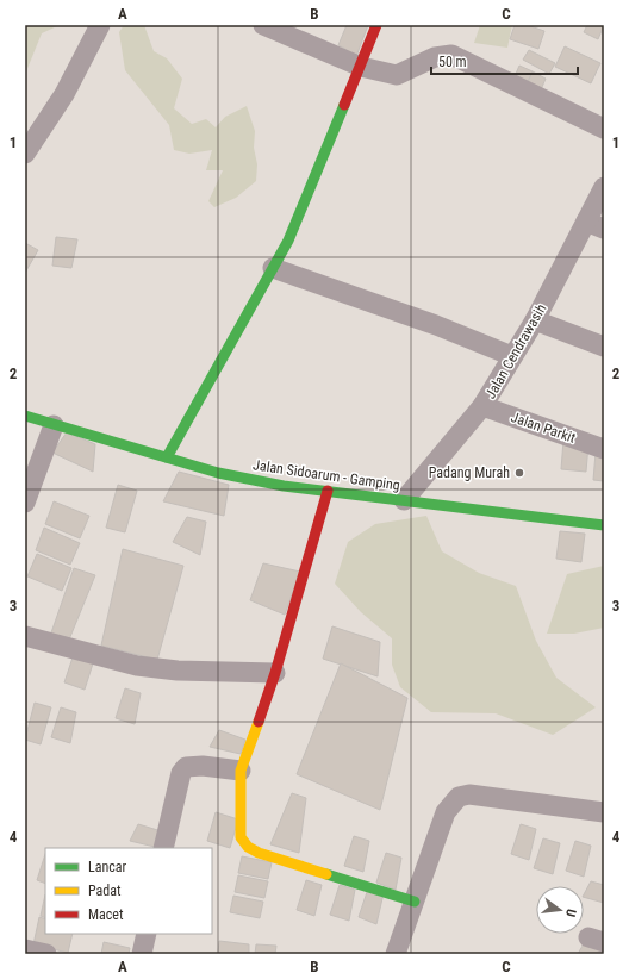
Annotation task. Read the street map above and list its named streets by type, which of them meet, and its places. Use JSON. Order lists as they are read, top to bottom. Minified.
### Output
{"streets":{"street":["Jalan Cendrawasih","Jalan Parkit","Jalan Sidoarum - Gamping"]},"crossings":[["Jalan Cendrawasih","Jalan Parkit"],["Jalan Cendrawasih","Jalan Sidoarum - Gamping"]],"places":["Padang Murah"],"legend":["Lancar","Padat","Macet"],"scale_bar":"50 m","north":"right","grid":{"columns":["A","B","C"],"rows":["1","2","3","4"]}}
